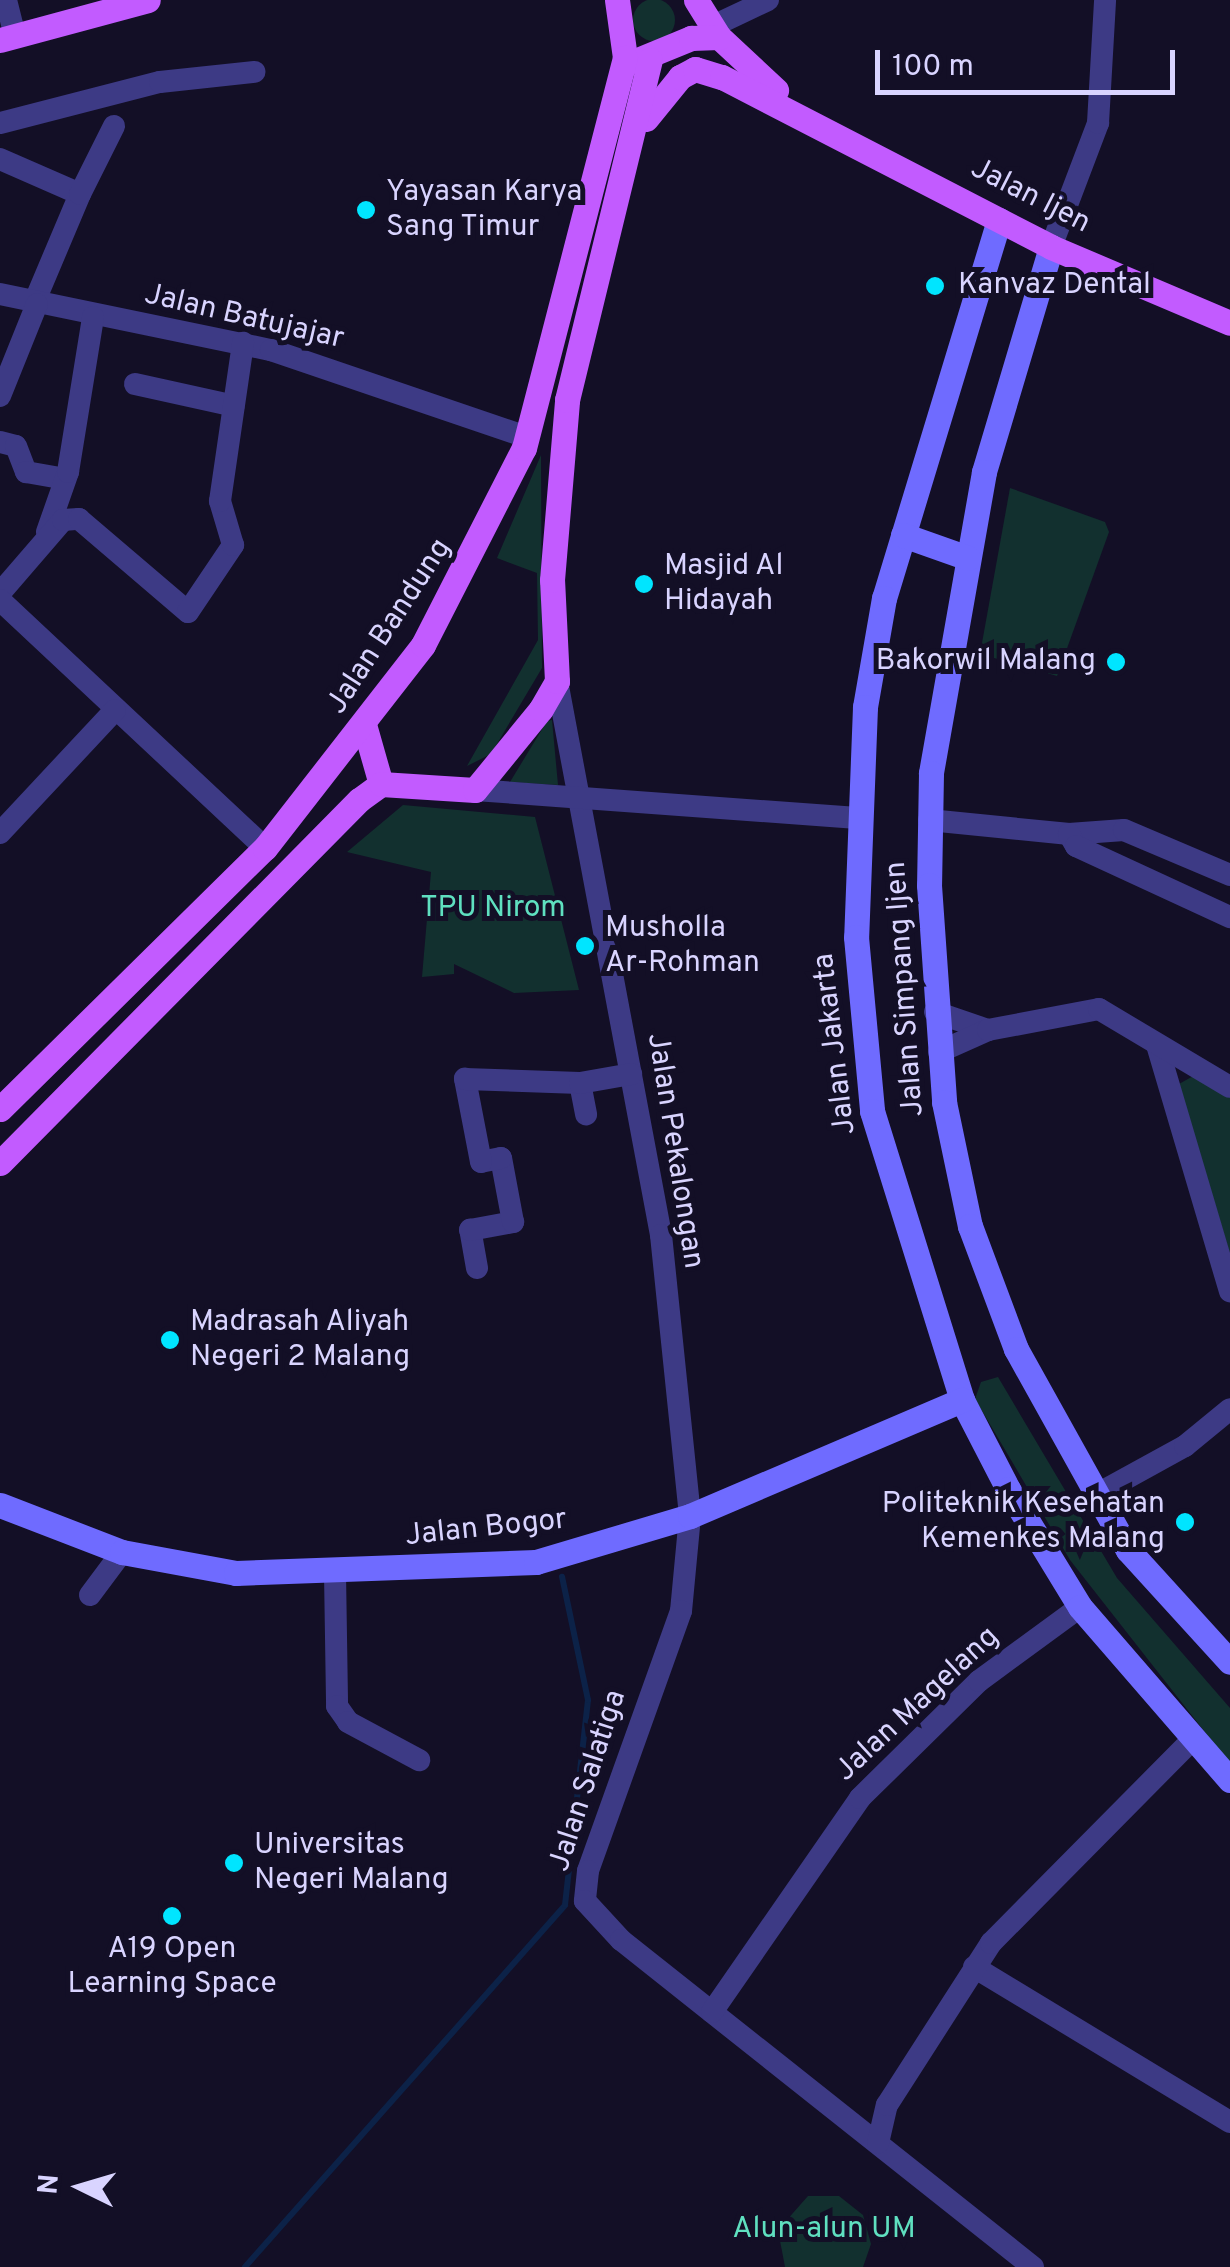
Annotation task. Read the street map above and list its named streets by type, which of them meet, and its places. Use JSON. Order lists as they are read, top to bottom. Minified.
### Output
{"streets":{"main road":["Jalan Ijen","Jalan Bandung","Jalan Simpang Ijen","Jalan Jakarta","Jalan Bogor"],"street":["Jalan Batujajar","Jalan Pekalongan","Jalan Magelang","Jalan Salatiga"]},"crossings":[["Jalan Ijen","Jalan Simpang Ijen"],["Jalan Ijen","Jalan Jakarta"],["Jalan Batujajar","Jalan Bandung"],["Jalan Jakarta","Jalan Bogor"],["Jalan Jakarta","Jalan Magelang"],["Jalan Pekalongan","Jalan Bogor"],["Jalan Pekalongan","Jalan Salatiga"],["Jalan Bogor","Jalan Salatiga"],["Jalan Magelang","Jalan Salatiga"]],"parks":["TPU Nirom","Alun-alun UM"],"places":["Yayasan Karya Sang Timur","Kanvaz Dental","Masjid Al Hidayah","Bakorwil Malang","Musholla Ar-Rohman","Madrasah Aliyah Negeri 2 Malang","Politeknik Kesehatan Kemenkes Malang","Universitas Negeri Malang","A19 Open Learning Space"],"scale_bar":"100 m","north":"left"}
